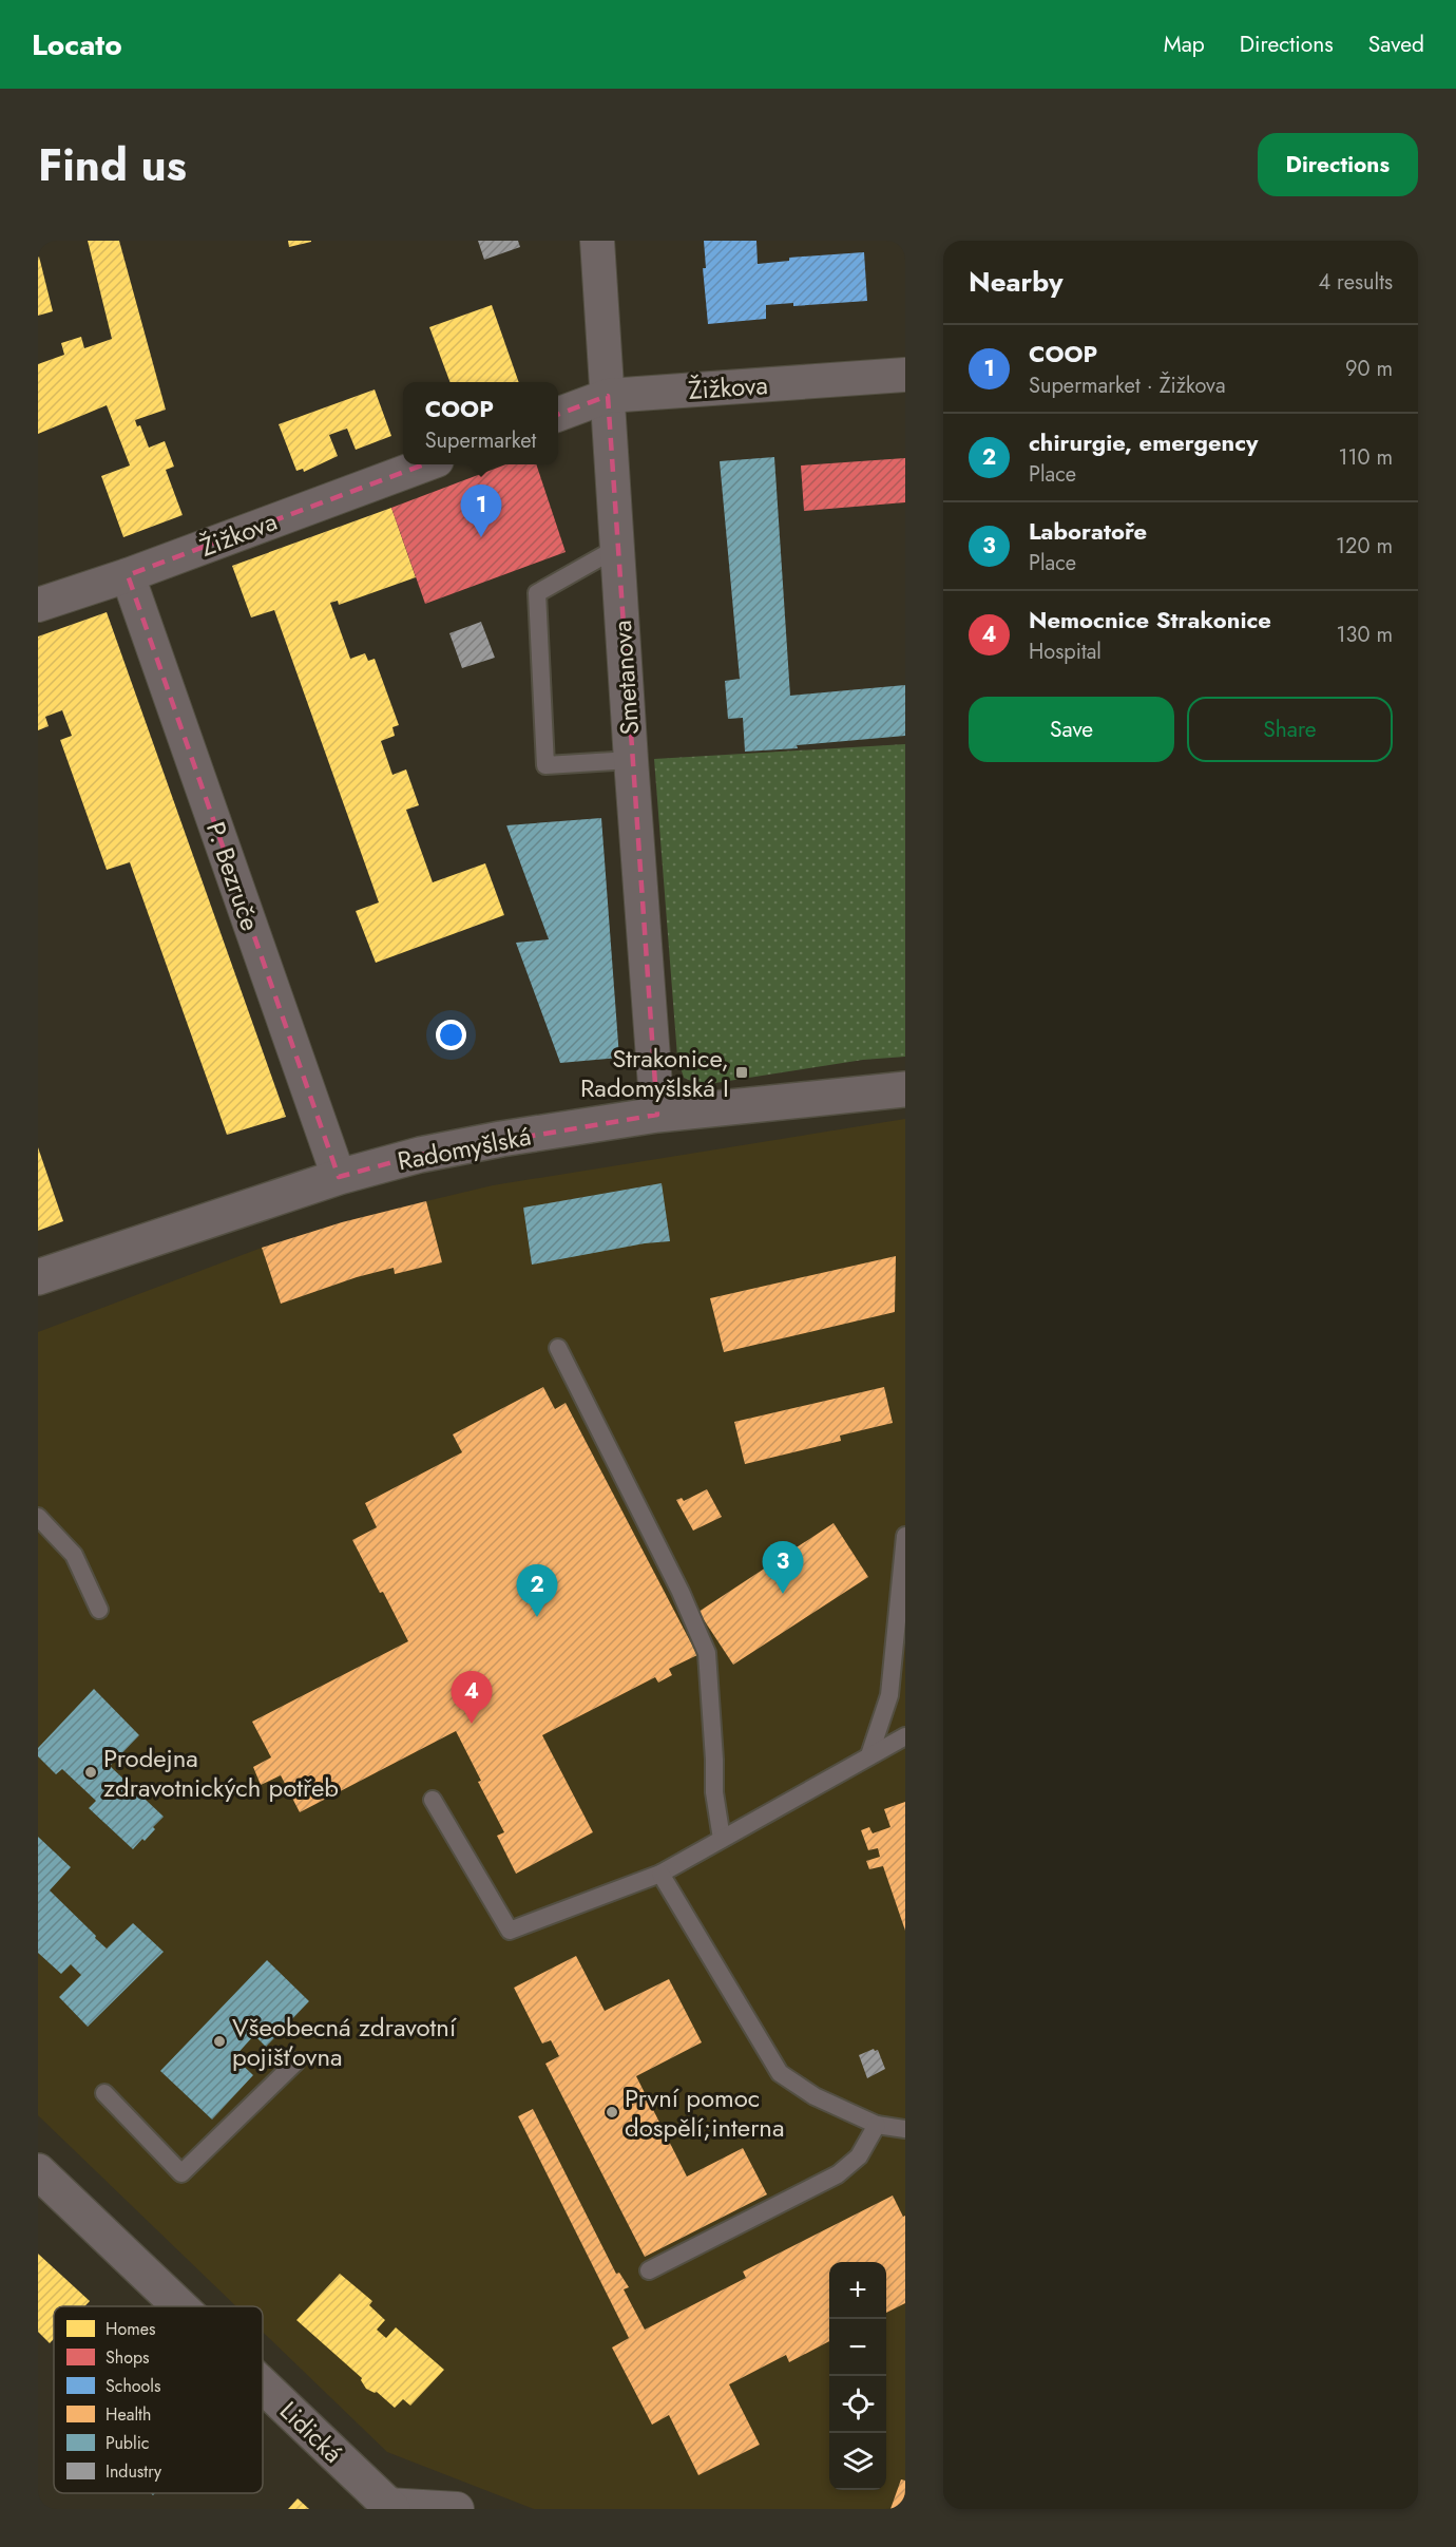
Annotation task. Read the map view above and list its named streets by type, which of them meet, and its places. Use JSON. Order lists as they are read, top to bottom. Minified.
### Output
{"streets":{"street":["Žižkova","Smetanova","P. Bezruče","Radomyšlská","Lidická"]},"crossings":[["Žižkova","Smetanova"],["Žižkova","P. Bezruče"],["Smetanova","Radomyšlská"],["P. Bezruče","Radomyšlská"]],"places":{"transit":["Strakonice, Radomyšlská I"],"other":["Prodejna zdravotnických potřeb","Všeobecná zdravotní pojišťovna","První pomoc dospělí;interna"]},"legend":["Homes","Shops","Schools","Health","Public","Industry"],"page":{"header":"Locato","nav":["Map","Directions","Saved"],"title":"Find us","buttons":["Directions",["Save","Share"]],"heading":["Nearby","4 results"],"list":[{"mark":"1","name":"COOP","note":"Supermarket · Žižkova","value":"90 m"},{"mark":"2","name":"chirurgie, emergency","note":"Place","value":"110 m"},{"mark":"3","name":"Laboratoře","note":"Place","value":"120 m"},{"mark":"4","name":"Nemocnice Strakonice","note":"Hospital","value":"130 m"}],"popup":["COOP","Supermarket"],"pins":["1","3","2","4"],"map_buttons":["+","−"]}}
